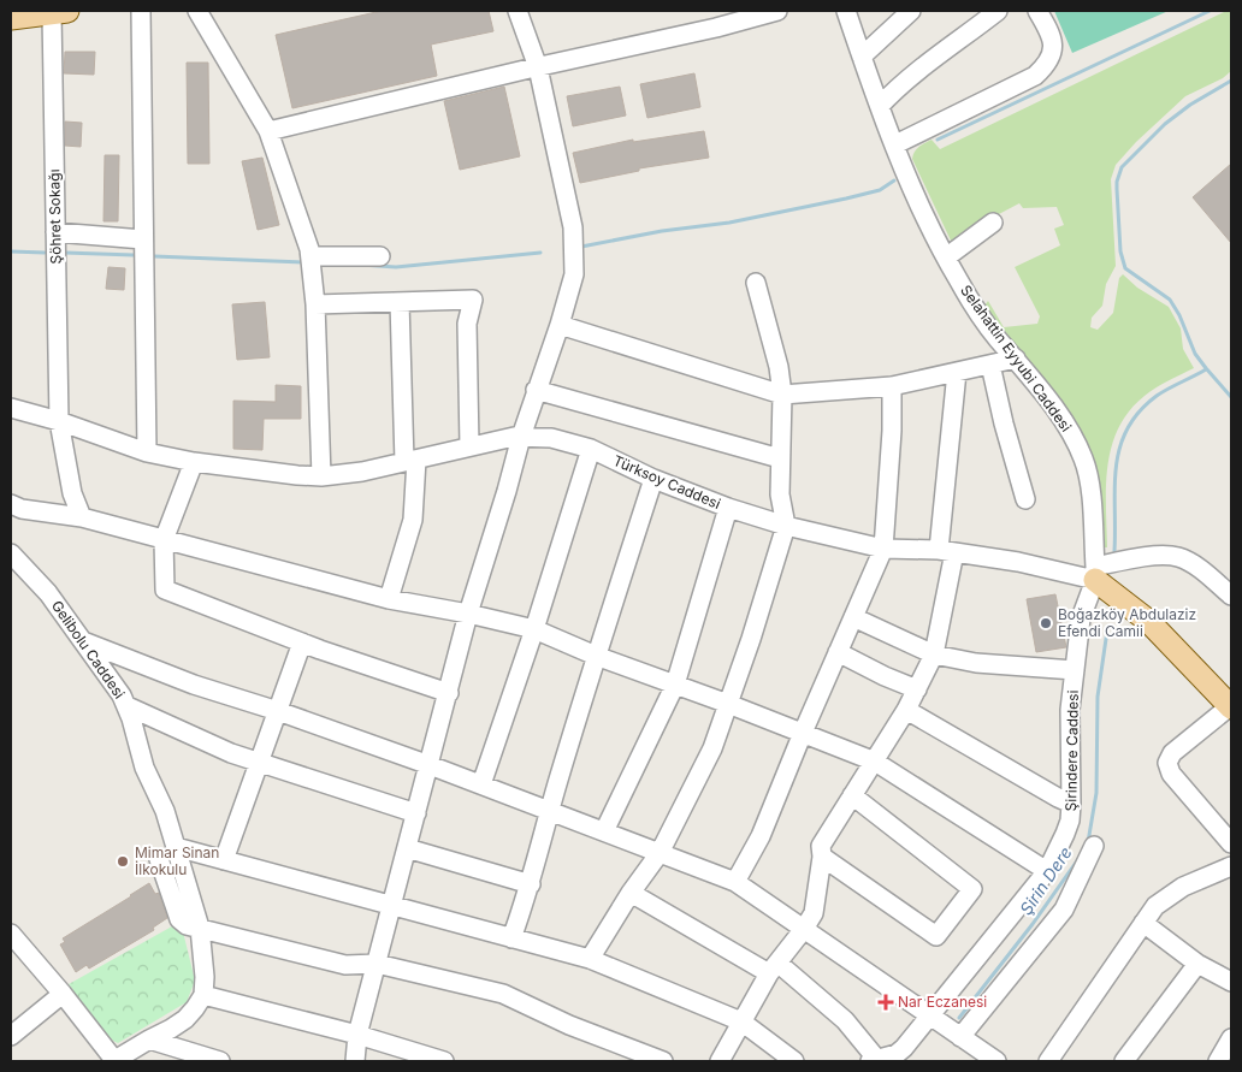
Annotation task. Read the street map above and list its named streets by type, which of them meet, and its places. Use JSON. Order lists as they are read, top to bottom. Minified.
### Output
{"streets":{"main road":["Türksoy Caddesi"],"street":["Şöhret Sokağı","Selahattin Eyyubi Caddesi","Gelibolu Caddesi","Şirindere Caddesi"]},"crossings":[["Şöhret Sokağı","Türksoy Caddesi"],["Selahattin Eyyubi Caddesi","Türksoy Caddesi"],["Selahattin Eyyubi Caddesi","Şirindere Caddesi"],["Türksoy Caddesi","Şirindere Caddesi"]],"water":["Şirin Dere"],"places":{"other":["Boğazköy Abdulaziz Efendi Camii","Mimar Sinan İlkokulu"],"health":["Nar Eczanesi"]}}
